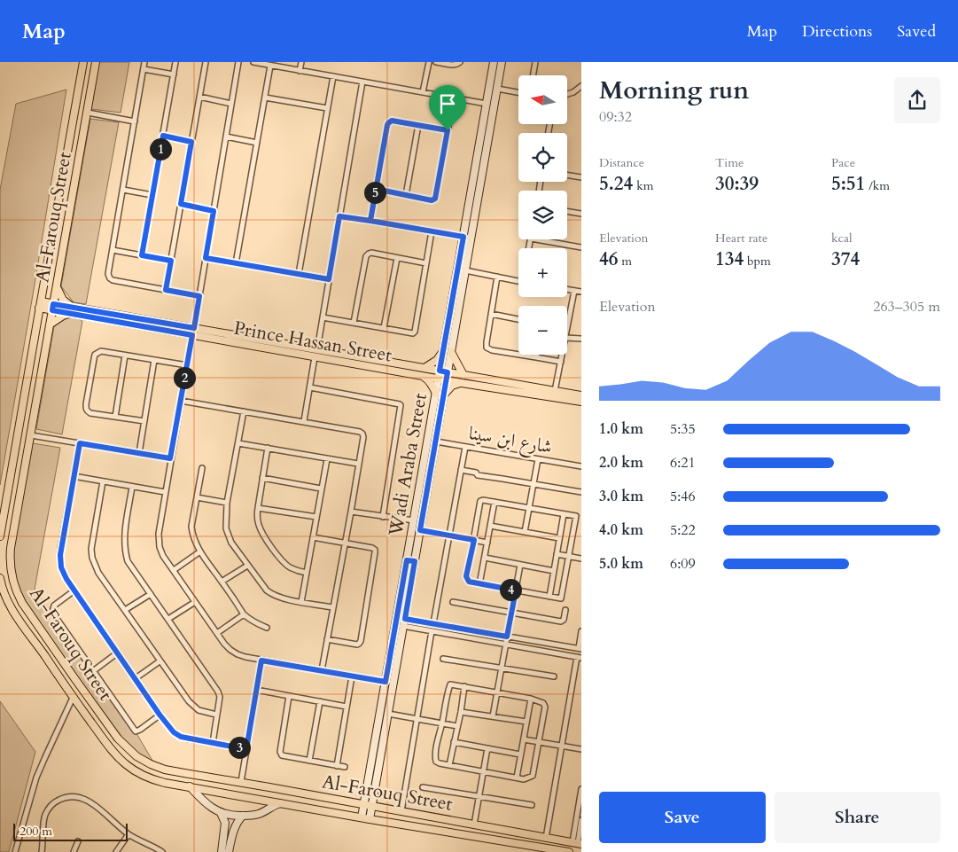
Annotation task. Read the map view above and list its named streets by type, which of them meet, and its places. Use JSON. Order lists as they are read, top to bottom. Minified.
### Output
{"streets":{"main road":["Al-Farouq Street","Prince Hassan Street","Wadi Araba Street"],"street":["شارع ابن سينا"]},"crossings":[["Al-Farouq Street","Prince Hassan Street"],["Al-Farouq Street","Wadi Araba Street"],["Prince Hassan Street","Wadi Araba Street"],["شارع ابن سينا","Wadi Araba Street"]],"scale_bar":"200 m","north":"left","page":{"header":"Map","nav":["Map","Directions","Saved"],"heading":["Morning run","09:32"],"map_buttons":["+","−"],"stats":[["Distance","5.24 km"],["Time","30:39"],["Pace","5:51 /km"],["Elevation","46 m"],["Heart rate","134 bpm"],["kcal","374"]],"pins":["1","5","2","4","3"],"chart":["Elevation","263–305 m"],"list":[{"name":"1.0 km","note":"5:35"},{"name":"2.0 km","note":"6:21"},{"name":"3.0 km","note":"5:46"},{"name":"4.0 km","note":"5:22"},{"name":"5.0 km","note":"6:09"}],"buttons":["Save","Share"],"scale":"200 m"}}
